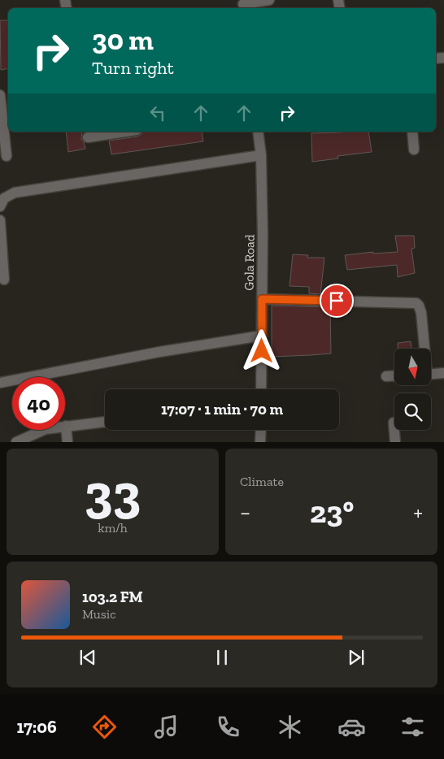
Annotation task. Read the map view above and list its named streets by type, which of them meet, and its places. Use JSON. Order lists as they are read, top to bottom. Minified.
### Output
{"streets":{"street":["Gola Road"]},"north":"bottom","page":{"turn":["30 m","Turn right"],"limit":"40","trip":"17:07 · 1 min · 70 m","tile":[["33","km/h"],"Climate"],"heat":["−","23°","+"],"song":["103.2 FM","Music"],"tabs":"17:06"}}
